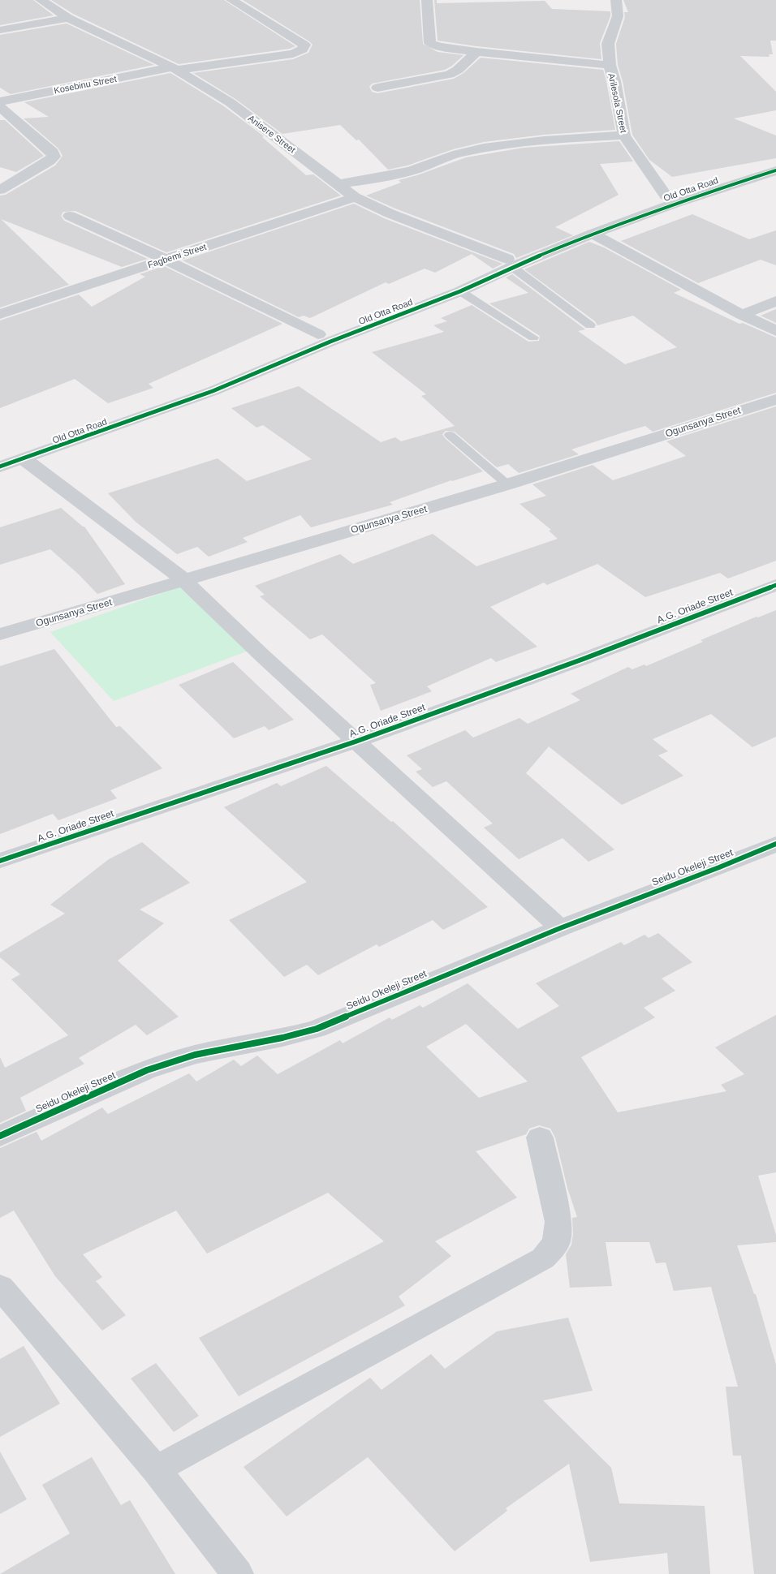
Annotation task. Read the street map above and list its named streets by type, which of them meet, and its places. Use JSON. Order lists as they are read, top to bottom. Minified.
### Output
{"streets":{"street":["Kosebinu Street","Arilesola Street","Anisere Street","Old Otta Road","Fagbemi Street","Ogunsanya Street","A.G. Oriade Street","Seidu Okeleji Street"]},"crossings":[["Kosebinu Street","Anisere Street"],["Arilesola Street","Old Otta Road"],["Anisere Street","Old Otta Road"],["Anisere Street","Fagbemi Street"]]}
